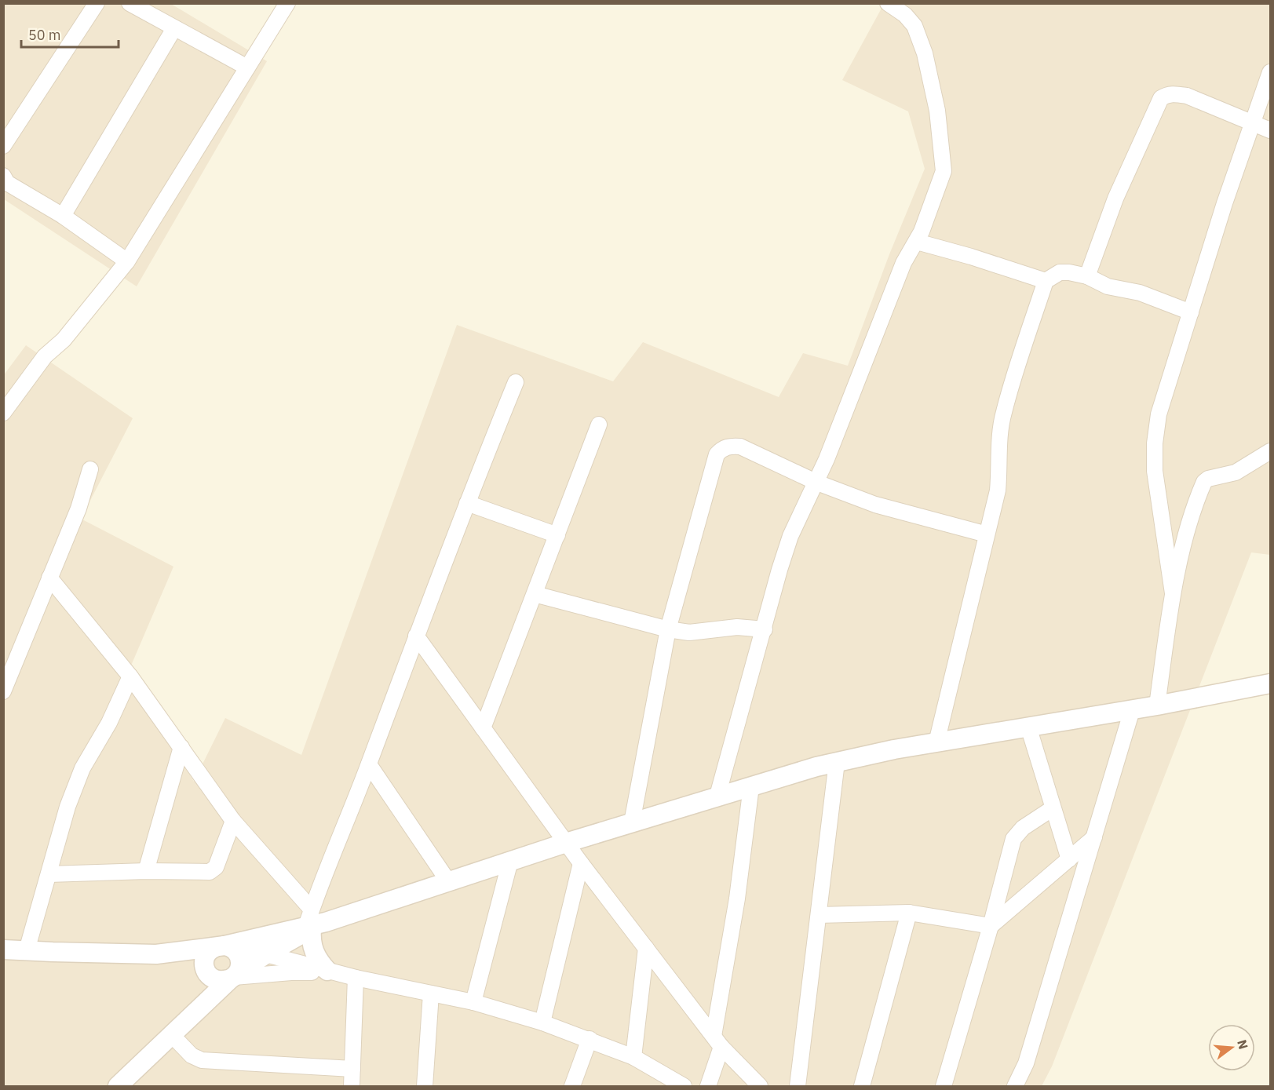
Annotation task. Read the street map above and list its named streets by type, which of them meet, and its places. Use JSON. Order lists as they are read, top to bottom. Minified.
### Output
{"scale_bar":"50 m","north":"right"}
